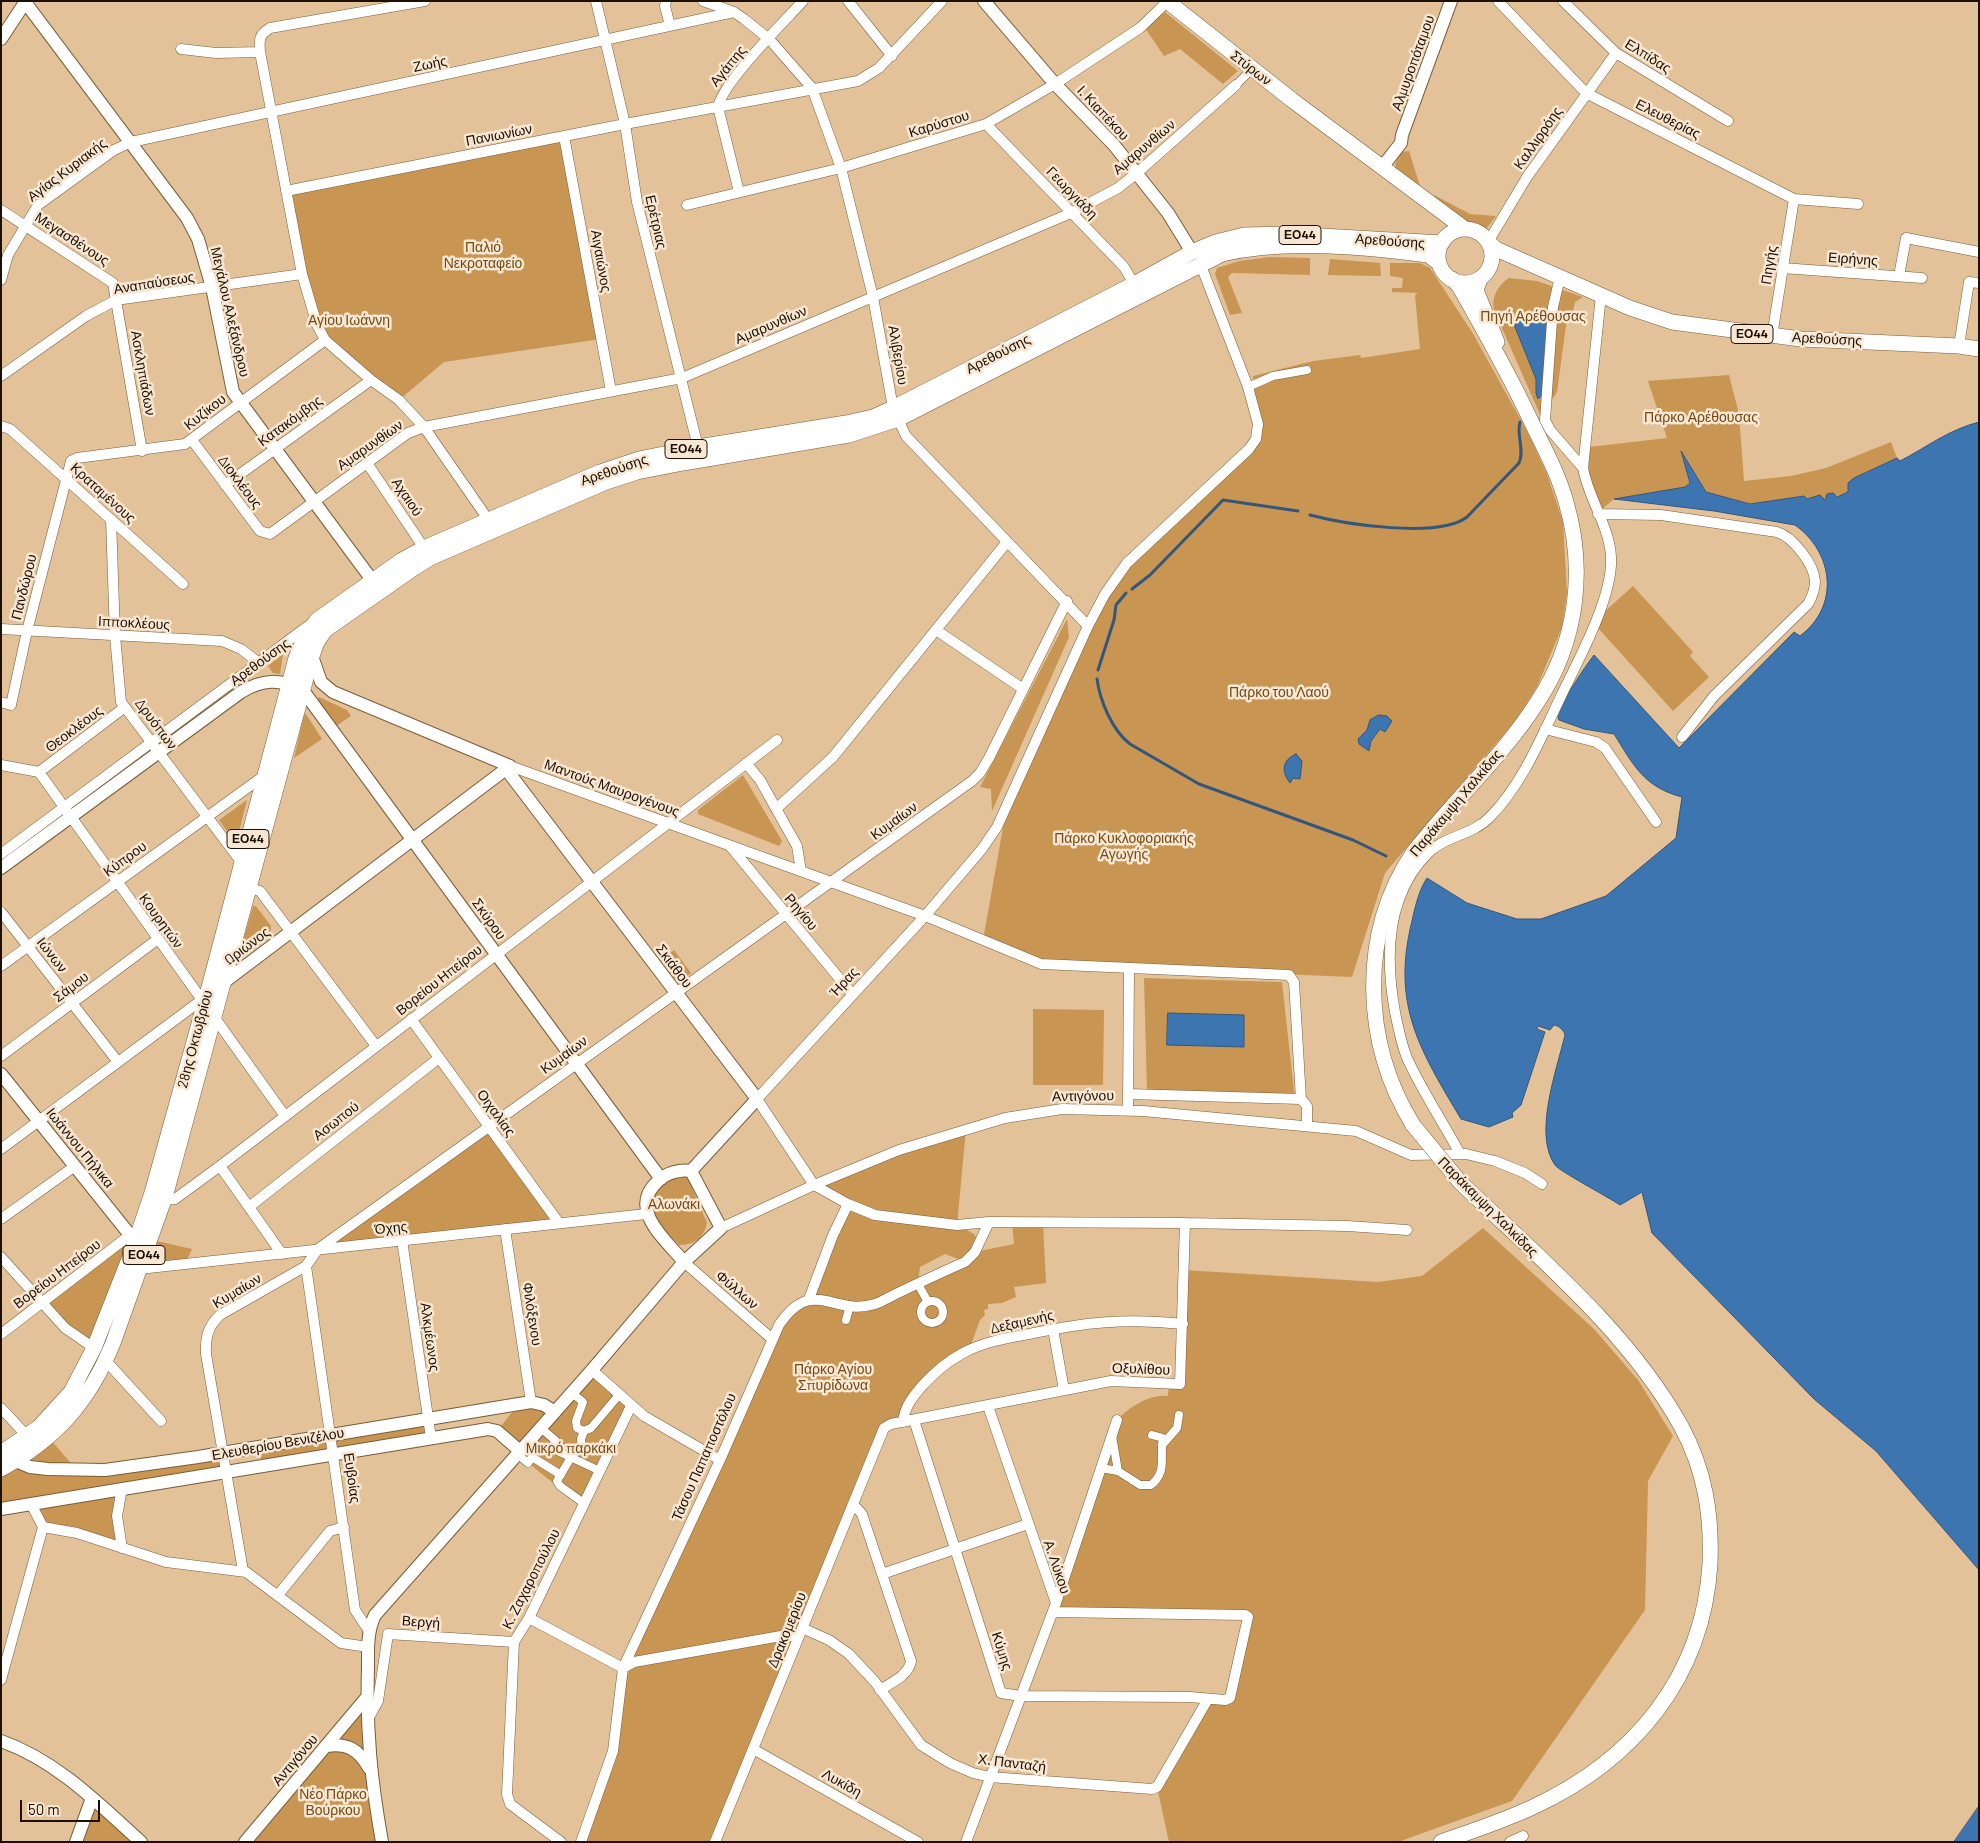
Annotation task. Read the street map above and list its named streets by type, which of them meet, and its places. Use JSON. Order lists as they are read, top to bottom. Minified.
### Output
{"streets":{"main road":["Στύρων","ΕΟ44","Αρεθούσης","Παράκαμψη Χαλκίδας","28ης Οκτωβρίου"],"street":["Ελπίδας","Αλμυροπόταμου","Ζωής","Αγάπης","Ι. Κιαπέκου","Ελευθερίας","Καρύστου","Πανιωνίων","Καλλιρρόης","Αμαρυνθίων","Αγίας Κυριακής","Γεωργιάδη","Ερέτριας","Μεγασθένους","Ειρήνης","Αιγαιώνος","Πηγής","Αναπαύσεως","Μεγάλου Αλεξάνδρου","Αλιβερίου","Ασκληπιάδων","Κυζίκου","Κατακόμβης","Διοκλέους","Κραταμένους","Αχαιού","Πανδώρου","Ιπποκλέους","Δρυόπων","Θεοκλέους","Μαντούς Μαυρογένους","Κυμαίων","Κύπρου","Ρηγίου","Σκύρου","Κουρητών","Ωριώνος","Ιώνων","Σκιάθου","Βορείου Ηπείρου","Ήρας","Σάμου","Αντιγόνου","Οιχαλίας","Ασωπού","Ιωάννου Πήλικα","Όχης","Φύλλων","Φιλόξενου","Δεξαμενής","Αλκμέωνος","Οξυλίθου","Ελευθερίου Βενιζέλου","Τάσου Παπαποστόλου","Ευβοίας","Α. Λύκου","Κ. Ζαχαροπούλου","Βεργή","Δρακομερίου","Κύμης","Χ. Πανταζή","Λυκίδη"]},"crossings":[["Ελπίδας","Καλλιρρόης"],["Αλμυροπόταμου","Στύρων"],["Ζωής","Αγίας Κυριακής"],["Ζωής","Ερέτριας"],["Ζωής","Μεγάλου Αλεξάνδρου"],["Ζωής","Αλιβερίου"],["Αγάπης","Καρύστου"],["Αγάπης","Πανιωνίων"],["Αγάπης","Αλιβερίου"],["Στύρων","Καρύστου"],["Στύρων","Καλλιρρόης"],["Στύρων","Αμαρυνθίων"],["Στύρων","ΕΟ44"],["Στύρων","Αρεθούσης"],["Στύρων","Παράκαμψη Χαλκίδας"],["Ι. Κιαπέκου","Καρύστου"],["Ι. Κιαπέκου","Αμαρυνθίων"],["Ι. Κιαπέκου","Αρεθούσης"],["Ελευθερίας","Καλλιρρόης"],["Ελευθερίας","Πηγής"],["Καρύστου","Γεωργιάδη"],["Καρύστου","Αλιβερίου"],["Πανιωνίων","Ερέτριας"],["Πανιωνίων","Αιγαιώνος"],["Πανιωνίων","Αλιβερίου"],["Καλλιρρόης","ΕΟ44"],["Καλλιρρόης","Αρεθούσης"],["Καλλιρρόης","Παράκαμψη Χαλκίδας"],["Αμαρυνθίων","Γεωργιάδη"],["Αμαρυνθίων","Ερέτριας"],["Αμαρυνθίων","Αιγαιώνος"],["Αμαρυνθίων","Μεγάλου Αλεξάνδρου"],["Αμαρυνθίων","Αλιβερίου"],["Αμαρυνθίων","Διοκλέους"],["Αμαρυνθίων","Αχαιού"],["Αγίας Κυριακής","Μεγασθένους"],["Αγίας Κυριακής","Μεγάλου Αλεξάνδρου"],["Γεωργιάδη","Αρεθούσης"],["Ερέτριας","Αρεθούσης"],["ΕΟ44","Αρεθούσης"],["ΕΟ44","Παράκαμψη Χαλκίδας"],["ΕΟ44","28ης Οκτωβρίου"],["ΕΟ44","Ελευθερίου Βενιζέλου"],["Μεγασθένους","Αναπαύσεως"],["Μεγασθένους","Ασκληπιάδων"],["Αρεθούσης","Πηγής"],["Αρεθούσης","Μεγάλου Αλεξάνδρου"],["Αρεθούσης","Αλιβερίου"],["Αρεθούσης","Αχαιού"],["Αρεθούσης","Ιπποκλέους"],["Αρεθούσης","Δρυόπων"],["Αρεθούσης","Μαντούς Μαυρογένους"],["Αρεθούσης","Παράκαμψη Χαλκίδας"],["Αρεθούσης","Σκύρου"],["Αρεθούσης","Κουρητών"],["Αρεθούσης","28ης Οκτωβρίου"],["Ειρήνης","Πηγής"],["Αναπαύσεως","Μεγάλου Αλεξάνδρου"],["Αναπαύσεως","Ασκληπιάδων"],["Μεγάλου Αλεξάνδρου","Κυζίκου"],["Μεγάλου Αλεξάνδρου","Κατακόμβης"],["Αλιβερίου","Κυμαίων"],["Αλιβερίου","Ήρας"],["Ασκληπιάδων","Κυζίκου"],["Κυζίκου","Διοκλέους"],["Κυζίκου","Κραταμένους"],["Κυζίκου","Πανδώρου"],["Κατακόμβης","Διοκλέους"],["Κραταμένους","Πανδώρου"],["Κραταμένους","Δρυόπων"],["Πανδώρου","Ιπποκλέους"],["Ιπποκλέους","Δρυόπων"],["Δρυόπων","Θεοκλέους"],["Δρυόπων","Κύπρου"],["Δρυόπων","28ης Οκτωβρίου"],["Θεοκλέους","Κουρητών"],["Μαντούς Μαυρογένους","Κυμαίων"],["Μαντούς Μαυρογένους","Ρηγίου"],["Μαντούς Μαυρογένους","Ωριώνος"],["Μαντούς Μαυρογένους","Σκιάθου"],["Μαντούς Μαυρογένους","Βορείου Ηπείρου"],["Μαντούς Μαυρογένους","Ήρας"],["Κυμαίων","Ρηγίου"],["Κυμαίων","Σκύρου"],["Κυμαίων","Σκιάθου"],["Κυμαίων","Οιχαλίας"],["Κυμαίων","Όχης"],["Κυμαίων","Ελευθερίου Βενιζέλου"],["Κυμαίων","Ευβοίας"],["Κύπρου","Κουρητών"],["Κύπρου","Ιώνων"],["Κύπρου","28ης Οκτωβρίου"],["Ρηγίου","Ήρας"],["Σκύρου","Ωριώνος"],["Σκύρου","Βορείου Ηπείρου"],["Σκύρου","28ης Οκτωβρίου"],["Κουρητών","Ωριώνος"],["Κουρητών","Βορείου Ηπείρου"],["Κουρητών","Σάμου"],["Κουρητών","28ης Οκτωβρίου"],["Ωριώνος","Ιώνων"],["Ωριώνος","Σκιάθου"],["Ωριώνος","28ης Οκτωβρίου"],["Ωριώνος","Ιωάννου Πήλικα"],["Ιώνων","Σάμου"],["Σκιάθου","Βορείου Ηπείρου"],["Σκιάθου","Ήρας"],["Σκιάθου","Αντιγόνου"],["Βορείου Ηπείρου","28ης Οκτωβρίου"],["Βορείου Ηπείρου","Οιχαλίας"],["Βορείου Ηπείρου","Ιωάννου Πήλικα"],["28ης Οκτωβρίου","Ιωάννου Πήλικα"],["28ης Οκτωβρίου","Όχης"],["28ης Οκτωβρίου","Ελευθερίου Βενιζέλου"],["Οιχαλίας","Ασωπού"],["Οιχαλίας","Όχης"],["Όχης","Φιλόξενου"],["Όχης","Αλκμέωνος"],["Φύλλων","Τάσου Παπαποστόλου"],["Φιλόξενου","Ελευθερίου Βενιζέλου"],["Δεξαμενής","Οξυλίθου"],["Δεξαμενής","Κύμης"],["Αλκμέωνος","Ελευθερίου Βενιζέλου"],["Οξυλίθου","Α. Λύκου"],["Οξυλίθου","Δρακομερίου"],["Οξυλίθου","Κύμης"],["Ελευθερίου Βενιζέλου","Ευβοίας"],["Α. Λύκου","Κύμης"],["Κ. Ζαχαροπούλου","Βεργή"],["Δρακομερίου","Χ. Πανταζή"],["Δρακομερίου","Λυκίδη"],["Κύμης","Χ. Πανταζή"]],"parks":["Παλιό Νεκροταφείο","Πηγή Αρέθουσας","Αγίου Ιωάννη","Πάρκο Αρέθουσας","Πάρκο του Λαού","Πάρκο Κυκλοφοριακής Αγωγής","Αλωνάκι","Πάρκο Αγίου Σπυρίδωνα","Μικρό παρκάκι","Νέο Πάρκο Βούρκου"],"scale_bar":"50 m"}
